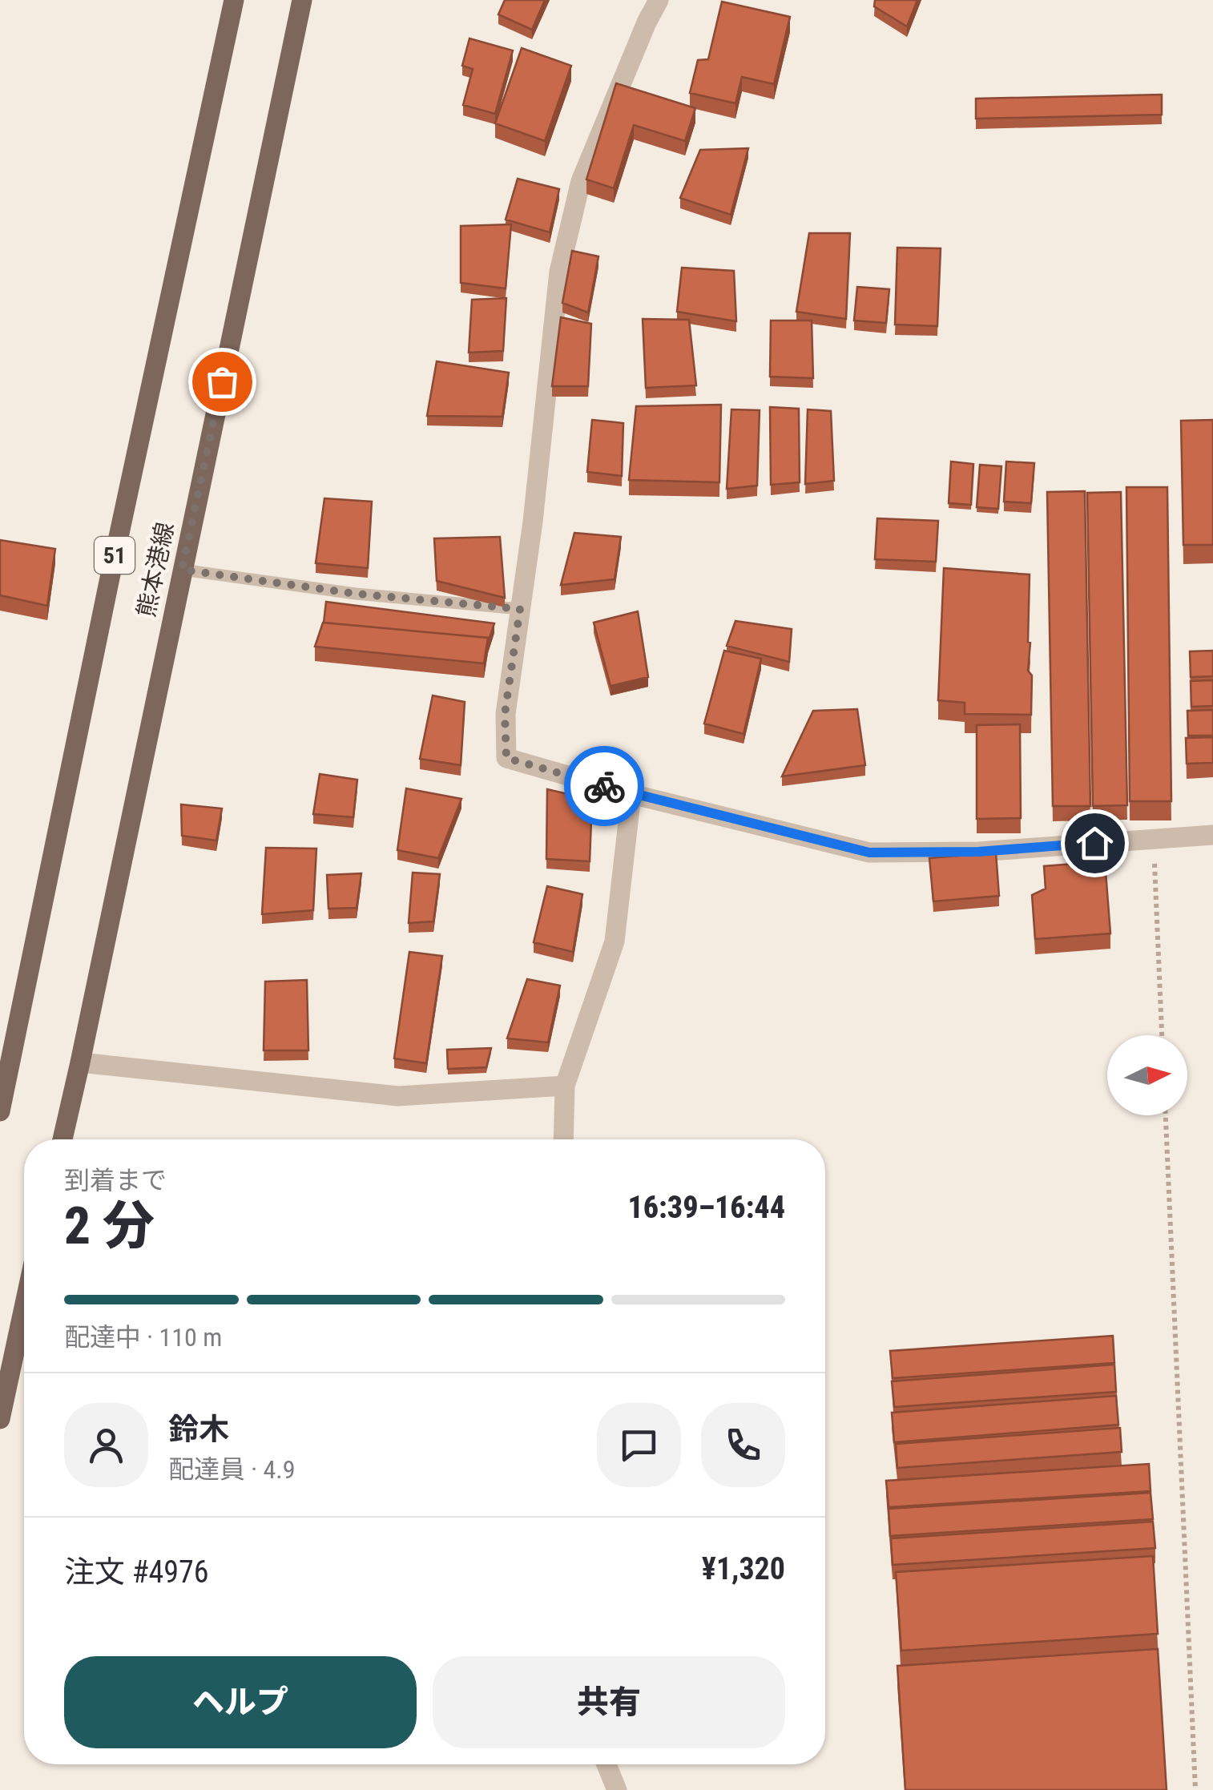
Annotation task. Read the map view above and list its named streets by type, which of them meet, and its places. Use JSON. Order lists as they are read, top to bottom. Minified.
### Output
{"streets":{"main road":["51","熊本港線"]},"north":"right","page":{"heading":["2 分","到着まで","16:39–16:44"],"panel":["鈴木","配達員 · 4.9","注文 #4976","¥1,320"],"bar":"配達中 · 110 m","buttons":["ヘルプ","共有"]}}
